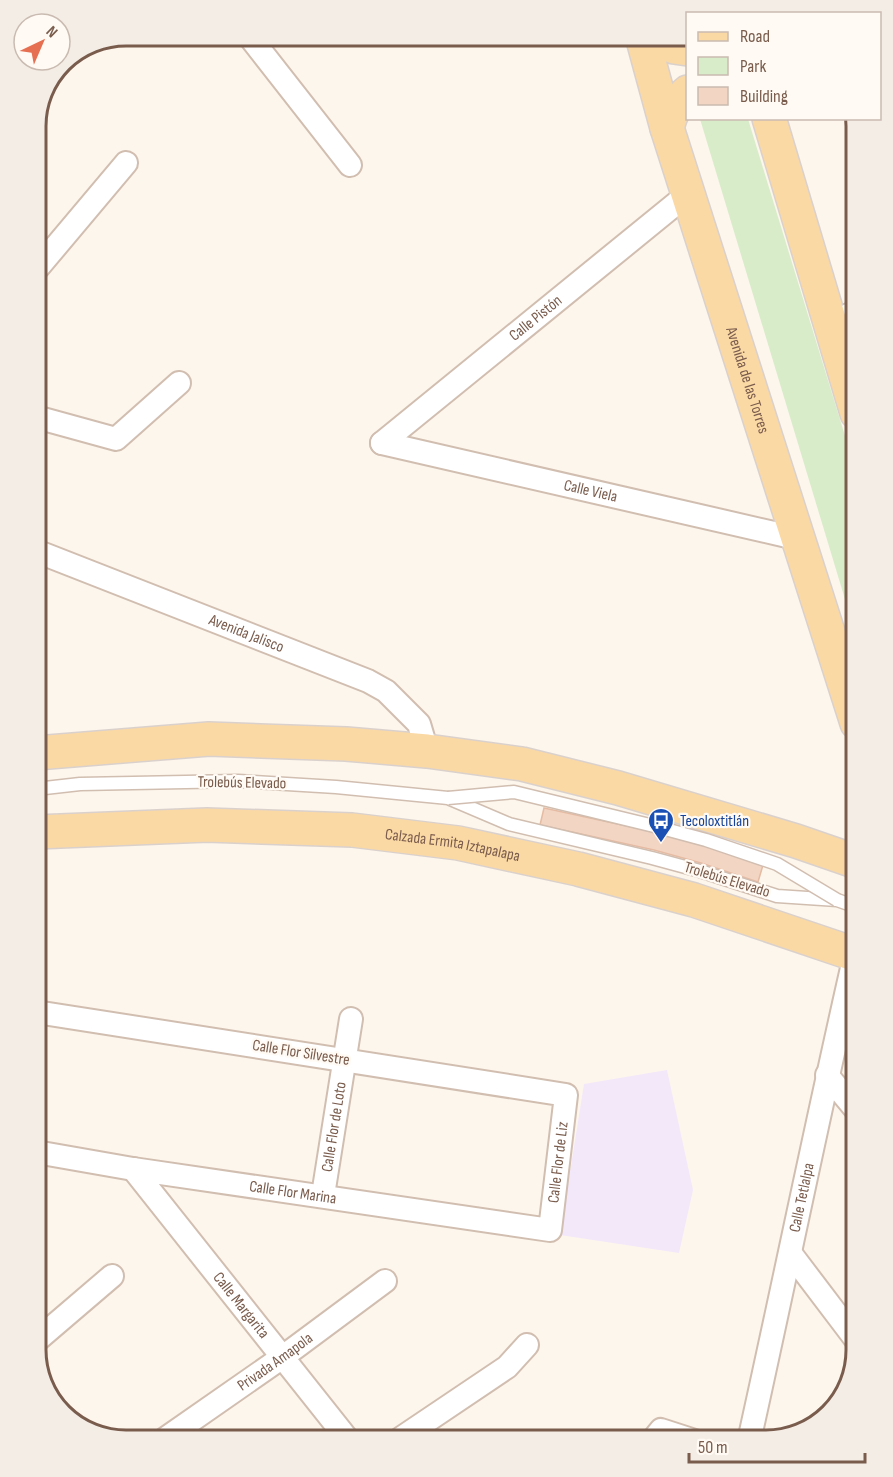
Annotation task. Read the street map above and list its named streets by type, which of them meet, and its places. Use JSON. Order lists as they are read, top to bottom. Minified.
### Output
{"streets":{"main road":["Avenida de las Torres","Calzada Ermita Iztapalapa"],"street":["Calle Pistón","Calle Viela","Avenida Jalisco","Calle Flor Silvestre","Calle Flor de Loto","Calle Flor de Liz","Calle Flor Marina","Calle Tetlalpa","Calle Margarita","Privada Amapola"],"lane":["Trolebús Elevado"]},"crossings":[["Calle Pistón","Avenida de las Torres"],["Calle Pistón","Calle Viela"],["Avenida de las Torres","Calle Viela"],["Calle Flor Silvestre","Calle Flor de Loto"],["Calle Flor Silvestre","Calle Flor de Liz"],["Calle Flor de Loto","Calle Flor Marina"],["Calle Flor de Liz","Calle Flor Marina"],["Calle Flor Marina","Calle Margarita"],["Calle Margarita","Privada Amapola"]],"places":{"bus stop":["Tecoloxtitlán"]},"legend":["Road","Park","Building"],"scale_bar":"50 m","north":"top right"}
